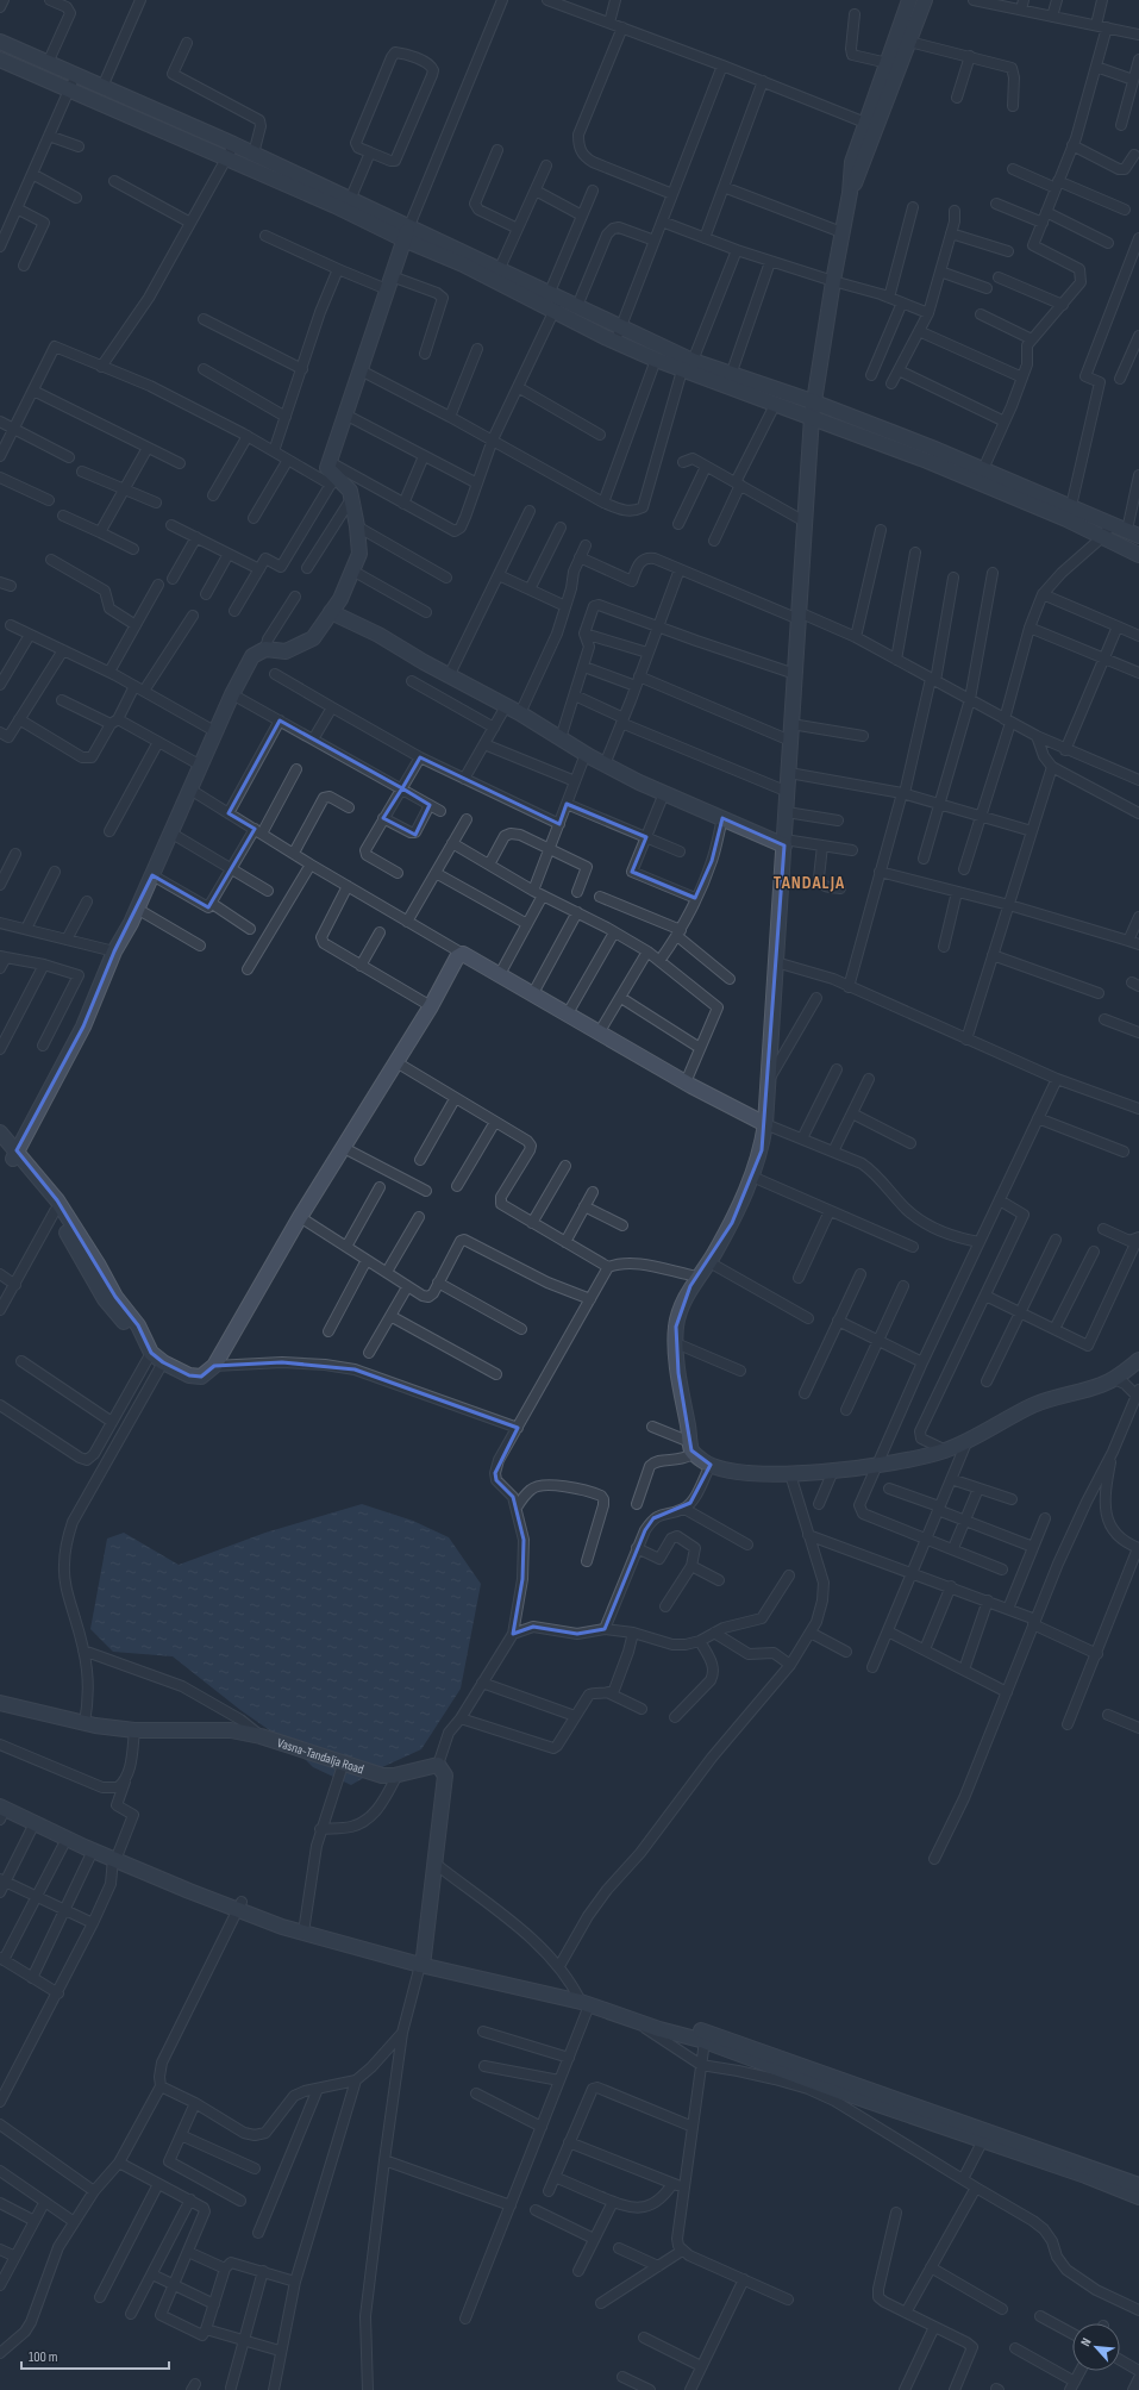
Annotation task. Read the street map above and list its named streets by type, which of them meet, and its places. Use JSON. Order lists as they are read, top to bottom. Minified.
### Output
{"streets":{"street":["Vasna-Tandalja Road"]},"districts":["TANDALJA"],"scale_bar":"100 m","north":"top left"}
